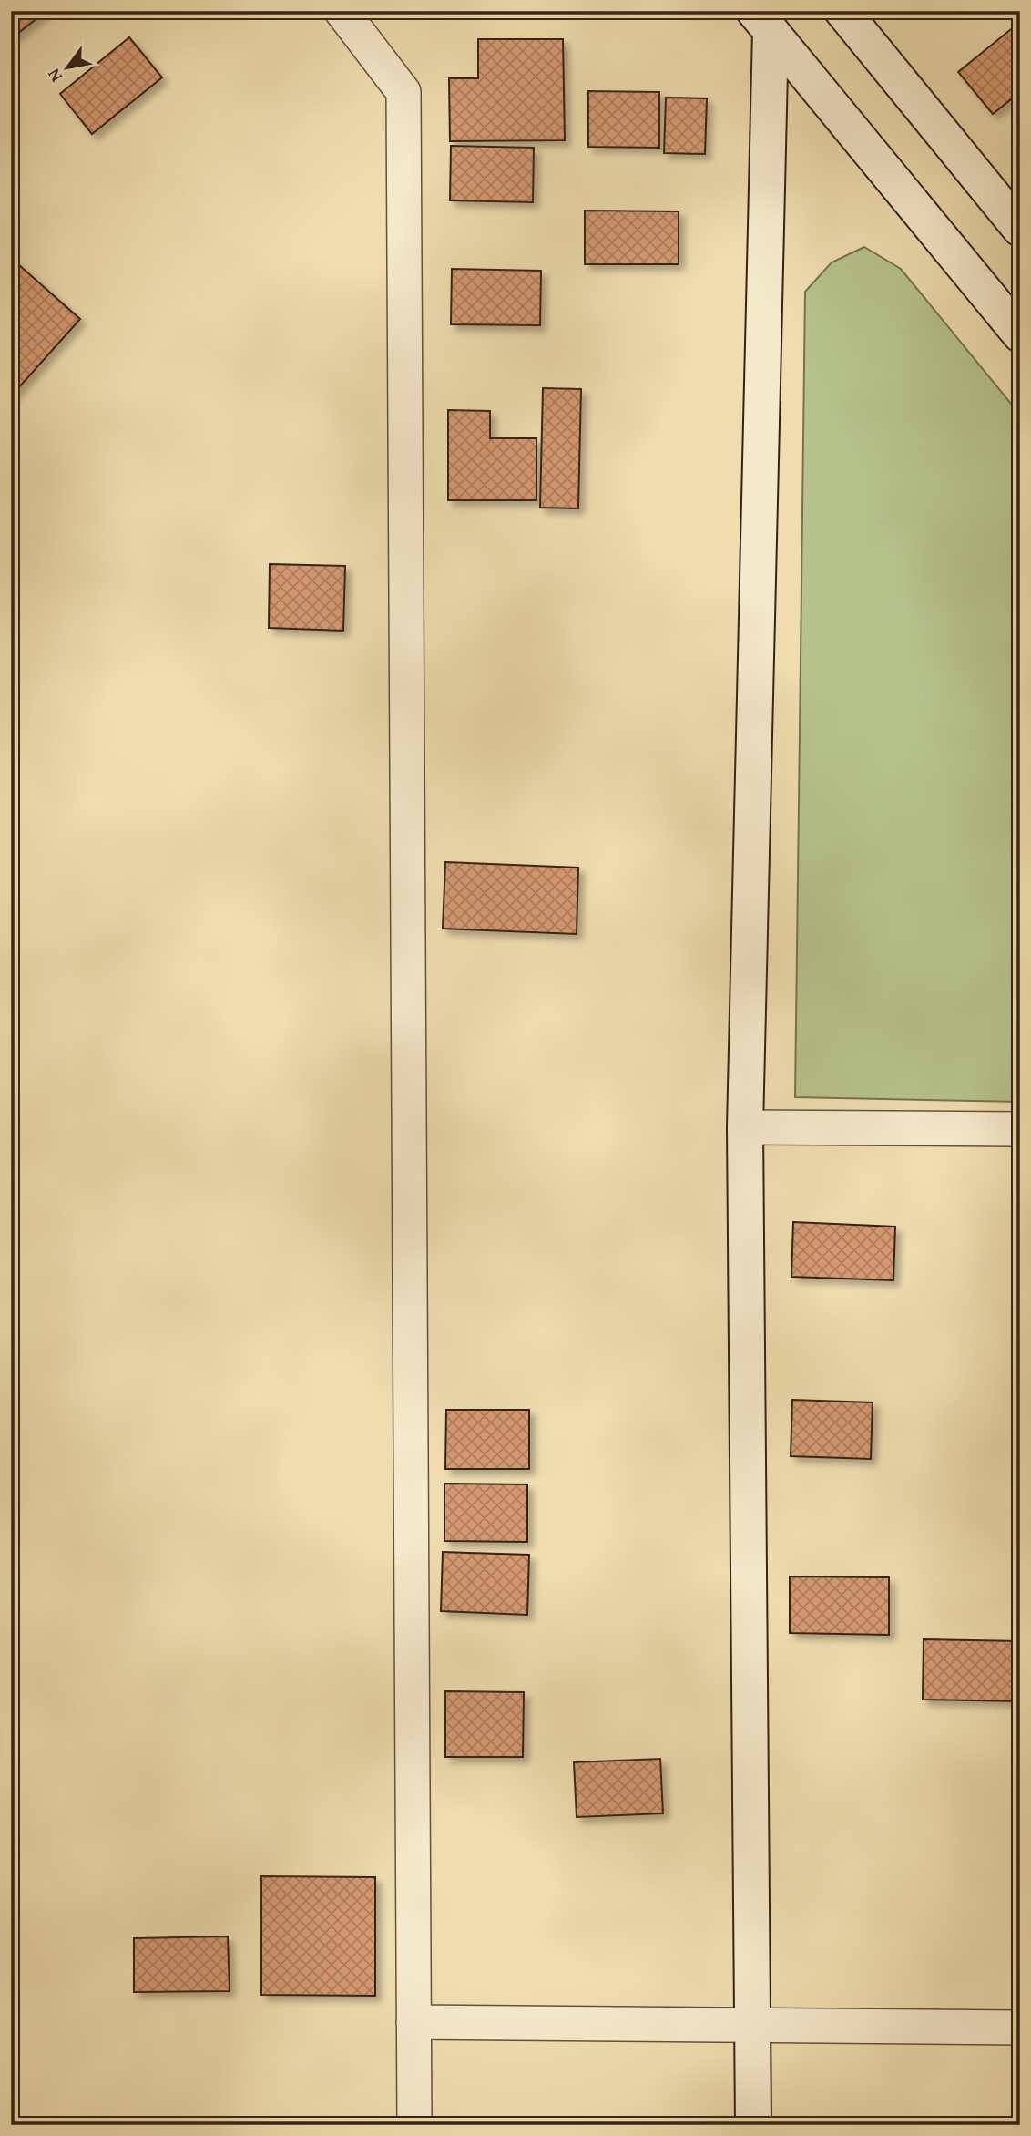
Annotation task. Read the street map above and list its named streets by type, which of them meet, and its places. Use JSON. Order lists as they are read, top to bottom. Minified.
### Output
{"north":"bottom left"}
